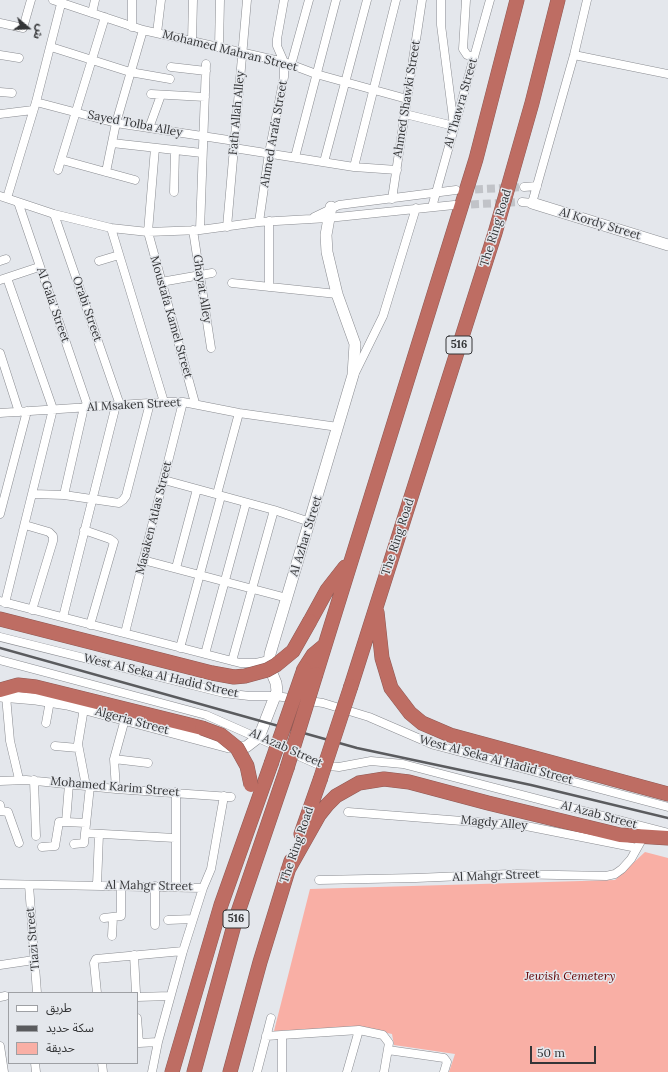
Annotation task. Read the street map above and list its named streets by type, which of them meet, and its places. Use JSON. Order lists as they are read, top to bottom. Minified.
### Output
{"streets":{"highway":["The Ring Road","516"],"street":["Mohamed Mahran Street","Ahmed Shawki Street","Al Thawra Street","Fath Allah Alley","Sayed Tolba Alley","Ahmed Arafa Street","Al Kordy Street","Ghayat Alley","Al Gala' Street","Orabi Street","Moustafa Kamel Street","Al Msaken Street","Masaken Atlas Street","Al Azhar Street","West Al Seka Al Hadid Street","Algeria Street","Al Azab Street","Mohamed Karim Street","Magdy Alley","Al Mahgr Street","Tiazi Street"]},"crossings":[["Mohamed Mahran Street","Ahmed Shawki Street"],["Mohamed Mahran Street","Fath Allah Alley"],["Mohamed Mahran Street","Ahmed Arafa Street"],["Ahmed Shawki Street","Sayed Tolba Alley"],["Fath Allah Alley","Sayed Tolba Alley"],["Sayed Tolba Alley","Ahmed Arafa Street"],["Sayed Tolba Alley","Ghayat Alley"],["Al Gala' Street","Al Msaken Street"],["Orabi Street","Al Msaken Street"],["Moustafa Kamel Street","Al Msaken Street"],["Al Msaken Street","Masaken Atlas Street"],["Al Msaken Street","Al Azhar Street"],["Algeria Street","Al Azab Street"],["Al Azab Street","Magdy Alley"],["Al Azab Street","Al Mahgr Street"],["Mohamed Karim Street","Al Mahgr Street"],["Magdy Alley","Al Mahgr Street"],["Al Mahgr Street","Tiazi Street"]],"parks":["Jewish Cemetery"],"legend":["طريق","سكة حديد","حديقة"],"scale_bar":"50 m","north":"right"}
